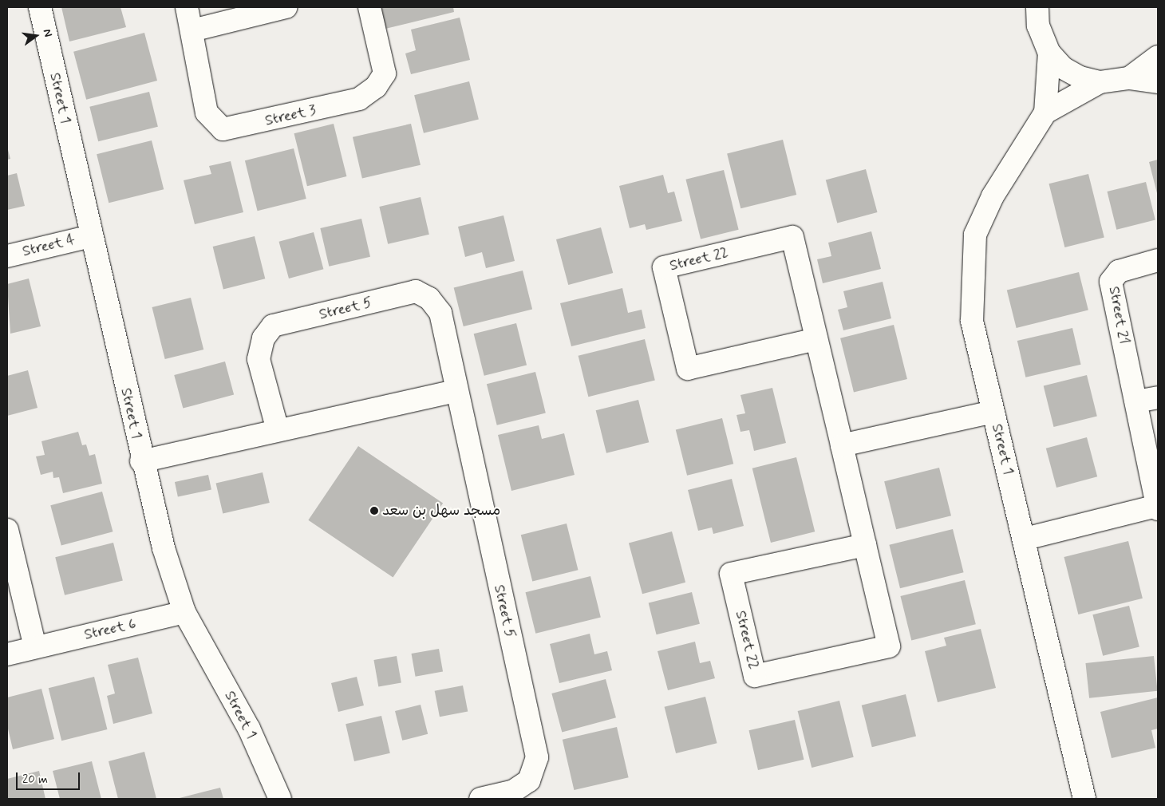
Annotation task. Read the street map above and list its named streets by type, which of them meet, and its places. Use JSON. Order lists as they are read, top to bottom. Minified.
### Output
{"streets":{"street":["Street 1","Street 3","Street 4","Street 22","Street 5","Street 21","Street 6"]},"crossings":[["Street 1","Street 4"],["Street 1","Street 21"],["Street 1","Street 6"]],"places":["مسجد سهل بن سعد"],"scale_bar":"20 m","north":"right"}
